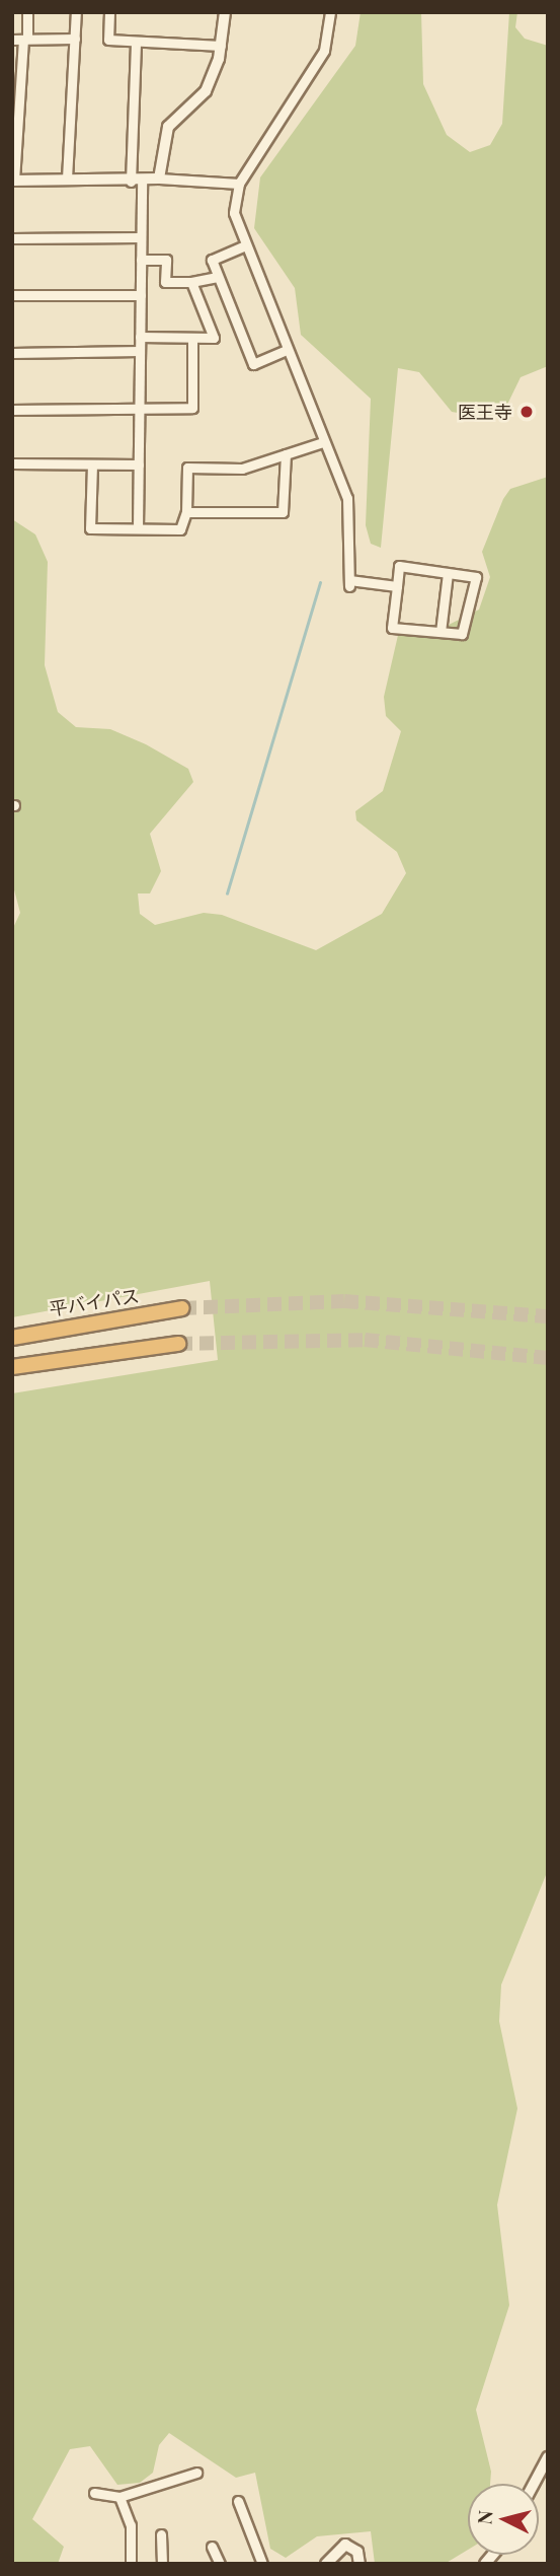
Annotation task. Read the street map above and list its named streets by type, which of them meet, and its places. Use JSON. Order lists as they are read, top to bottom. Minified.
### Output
{"streets":{"highway":["平バイパス"]},"places":["医王寺"],"north":"left"}
